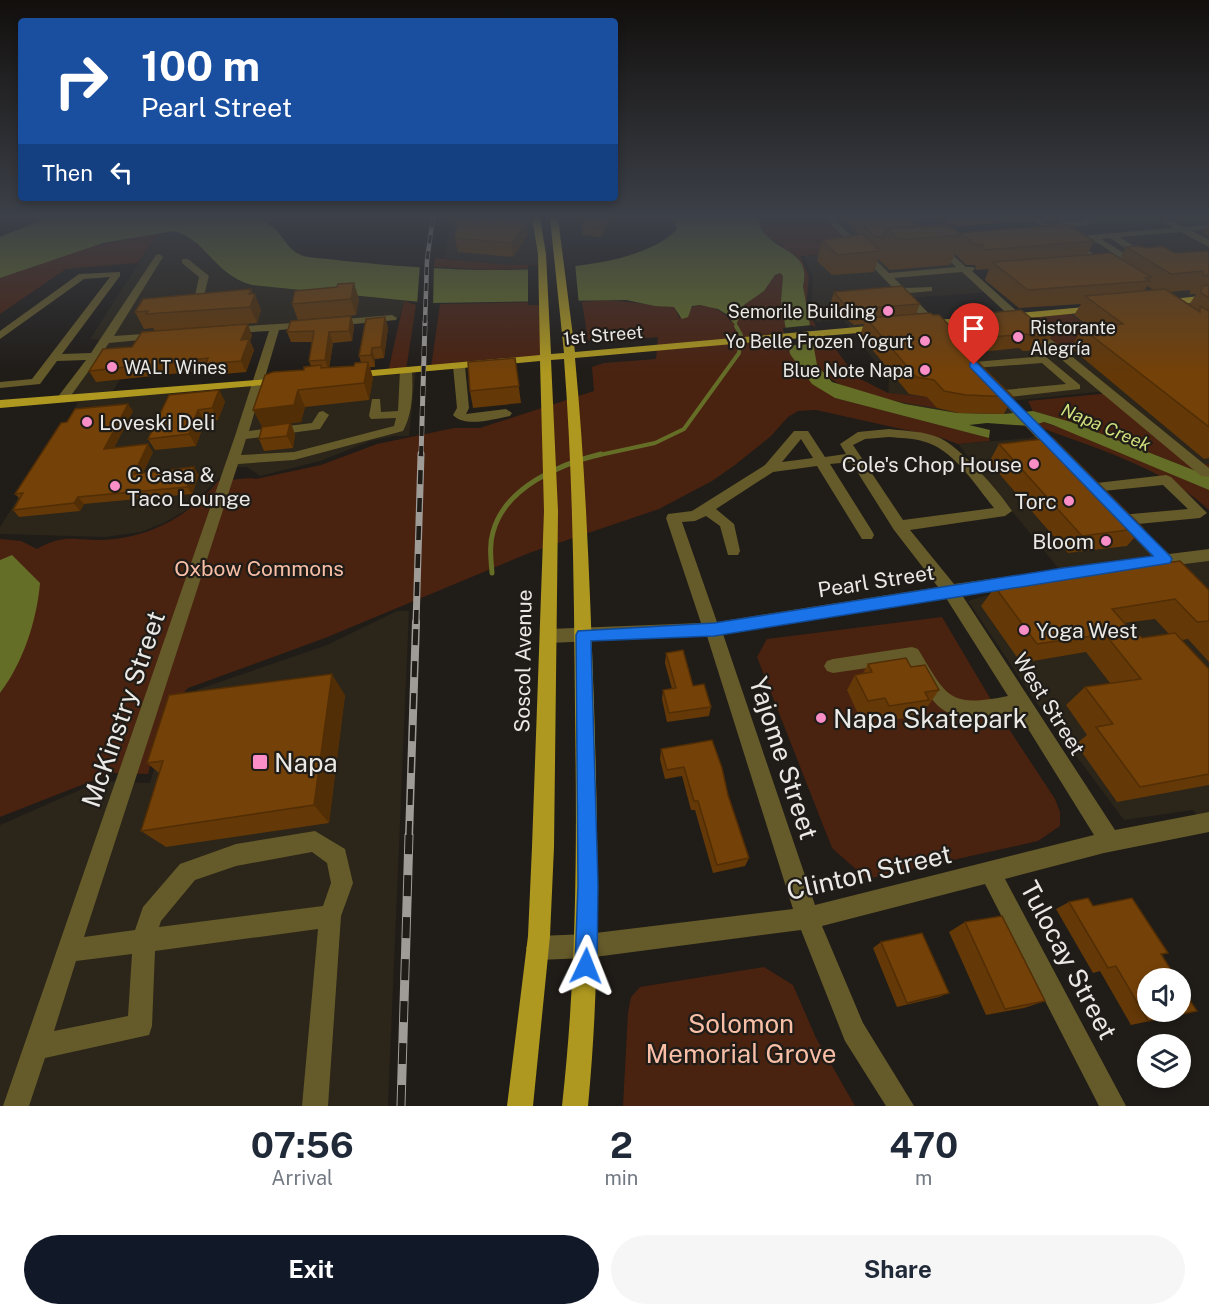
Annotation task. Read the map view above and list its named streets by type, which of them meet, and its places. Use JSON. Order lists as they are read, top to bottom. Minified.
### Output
{"streets":{"main road":["1st Street","Soscol Avenue"],"street":["Pearl Street","West Street","McKinstry Street","Yajome Street","Clinton Street","Tulocay Street"]},"crossings":[["1st Street","Soscol Avenue"],["Pearl Street","Soscol Avenue"],["Pearl Street","West Street"],["Pearl Street","Yajome Street"],["Soscol Avenue","Clinton Street"],["West Street","Clinton Street"],["Yajome Street","Clinton Street"],["Clinton Street","Tulocay Street"]],"water":["Napa Creek"],"parks":["Oxbow Commons","Solomon Memorial Grove"],"places":{"other":["Semorile Building","Ristorante Alegría","Yo Belle Frozen Yogurt","WALT Wines","Blue Note Napa","Loveski Deli","Cole's Chop House","C Casa & Taco Lounge","Torc","Bloom","Yoga West","Napa Skatepark"],"transit":["Napa"]},"page":{"turn":["100 m","Pearl Street"],"then":"Then","eta":["07:56","Arrival","2","min","470","m"],"buttons":["Exit","Share"]}}
